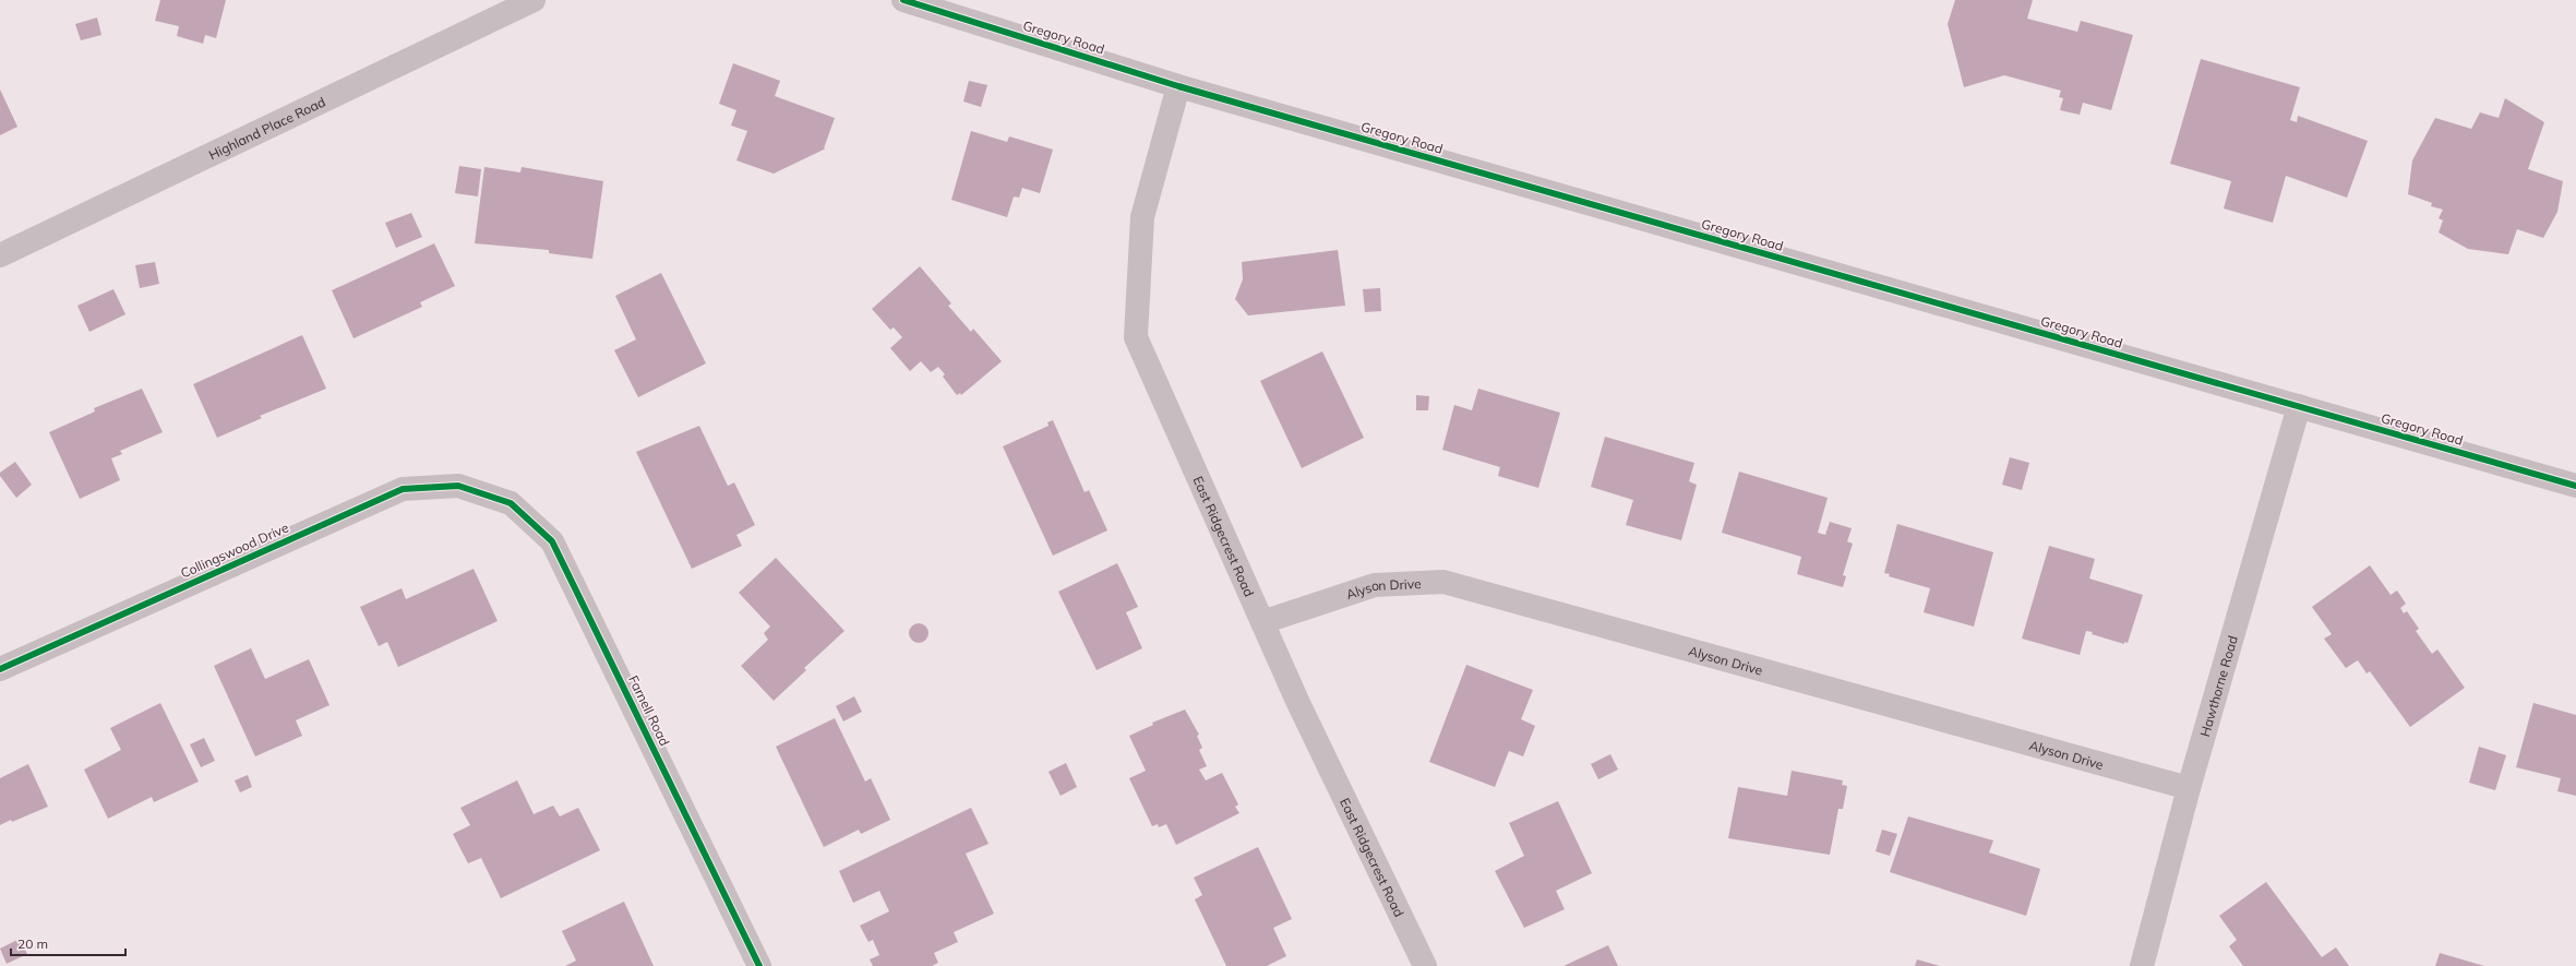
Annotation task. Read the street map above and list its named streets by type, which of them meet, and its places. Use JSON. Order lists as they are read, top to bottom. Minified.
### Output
{"streets":{"street":["Gregory Road","Highland Place Road","East Ridgecrest Road","Collingswood Drive","Alyson Drive","Hawthorne Road","Farnell Road"]},"crossings":[["Gregory Road","East Ridgecrest Road"],["Gregory Road","Hawthorne Road"],["East Ridgecrest Road","Alyson Drive"],["Collingswood Drive","Farnell Road"],["Alyson Drive","Hawthorne Road"]],"scale_bar":"20 m"}
